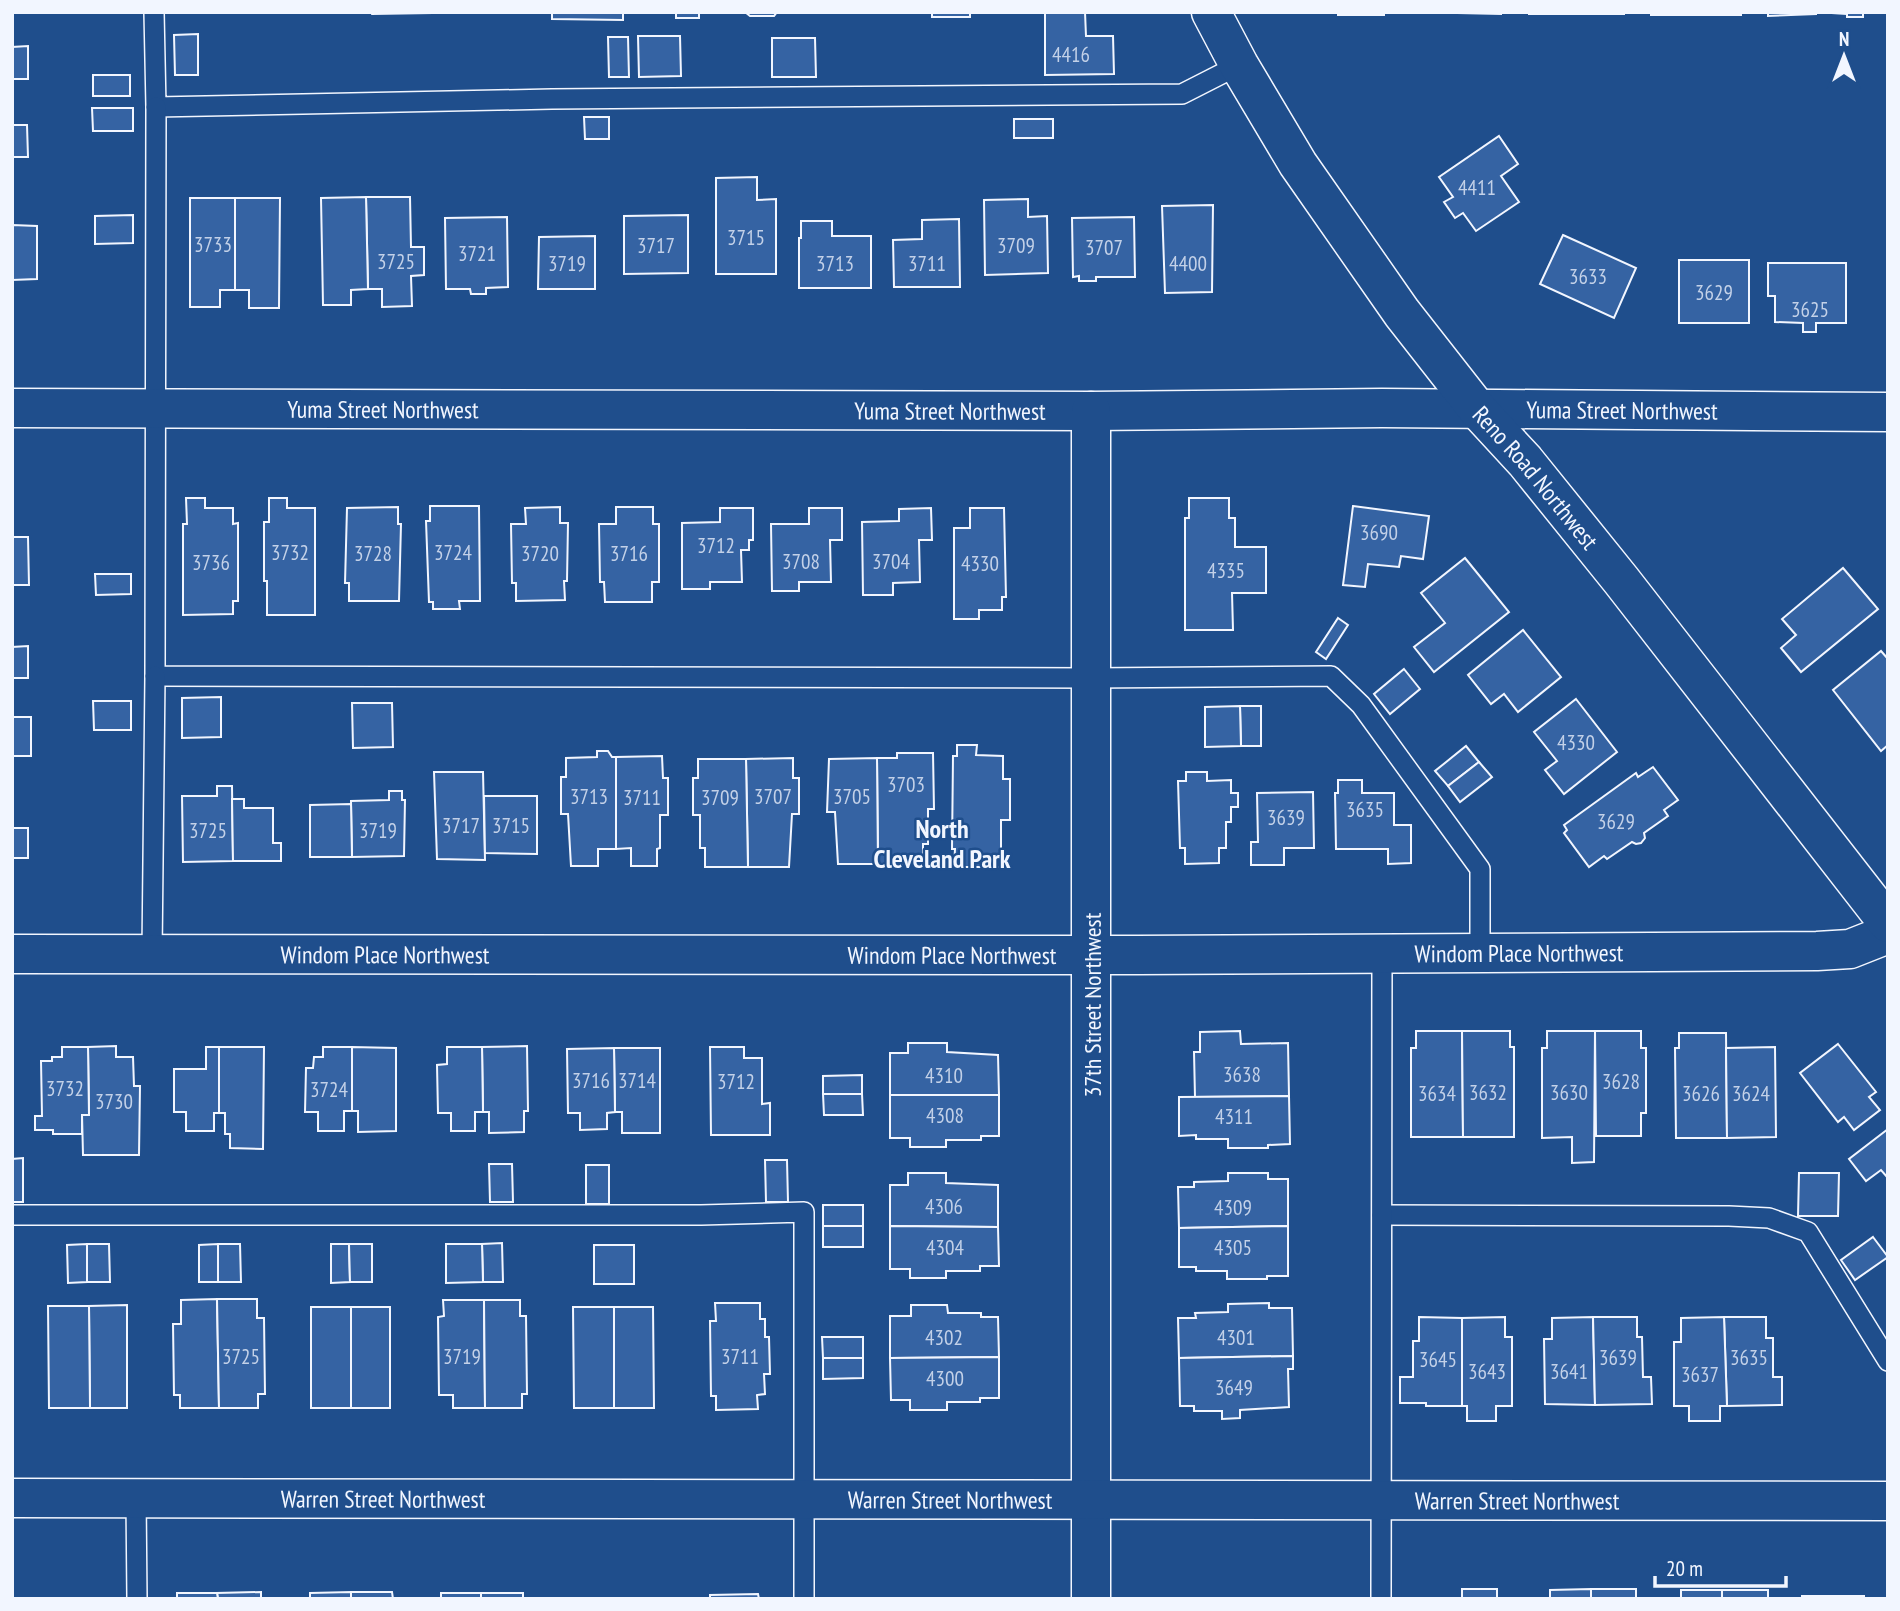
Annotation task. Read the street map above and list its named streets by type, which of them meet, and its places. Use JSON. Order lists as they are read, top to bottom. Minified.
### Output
{"streets":{"street":["Yuma Street Northwest","Reno Road Northwest","Windom Place Northwest","37th Street Northwest","Warren Street Northwest"]},"crossings":[["Yuma Street Northwest","Reno Road Northwest"],["Yuma Street Northwest","37th Street Northwest"],["Windom Place Northwest","37th Street Northwest"],["37th Street Northwest","Warren Street Northwest"]],"districts":["North Cleveland Park"],"house_numbers":["4416","4411","3715","3733","3717","3709","3707","3721","3725","3719","3713","3711","4400","3633","3629","3625","3690","3712","3732","3724","3728","3720","3716","3708","3704","3736","4330","4335","4330","3703","3713","3707","3705","3711","3709","3635","3639","3629","3717","3715","3725","3719","3638","4310","3716","3714","3712","3628","3732","3724","3632","3630","3634","3626","3624","3730","4308","4311","4306","4309","4304","4305","4302","4301","3725","3719","3711","3639","3635","3645","3643","3641","3637","4300","3649"],"scale_bar":"20 m","north":"top"}
